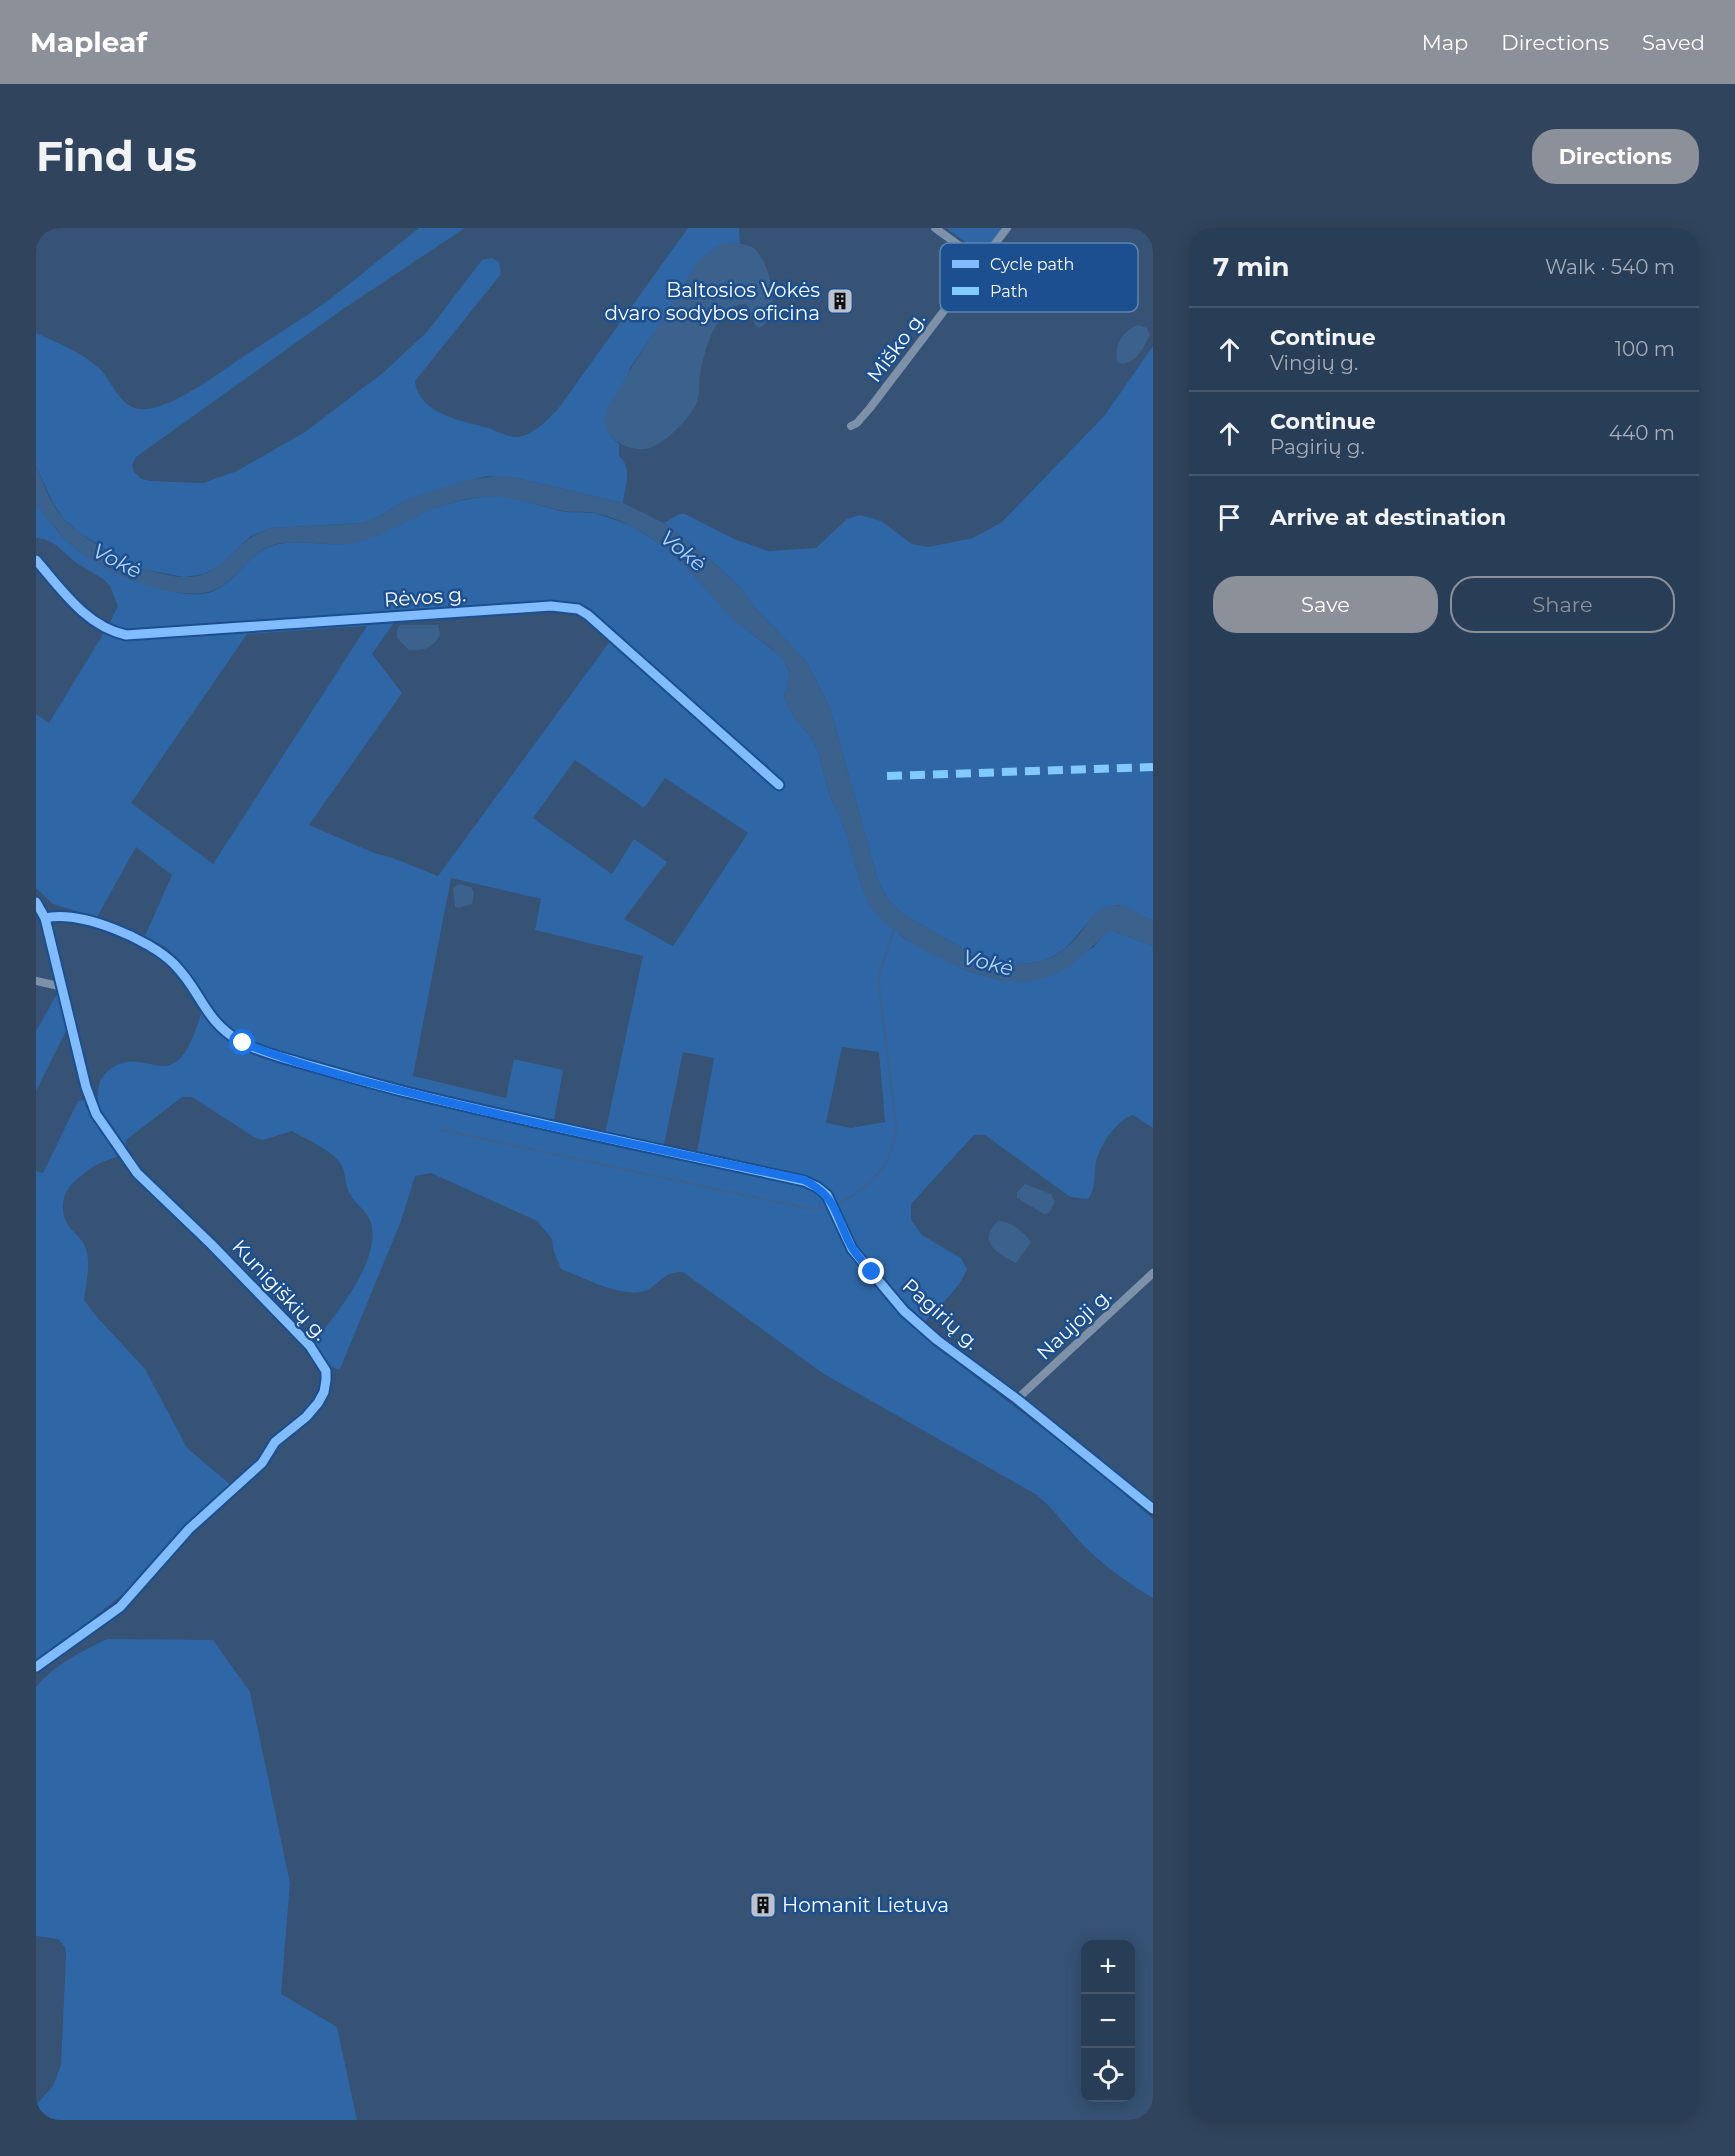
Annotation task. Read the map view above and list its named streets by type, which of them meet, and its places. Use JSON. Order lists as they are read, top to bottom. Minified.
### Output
{"streets":{"street":["Miško g.","Rėvos g.","Kunigiškių g.","Pagirių g.","Naujoji g."]},"crossings":[["Kunigiškių g.","Pagirių g."],["Pagirių g.","Naujoji g."]],"water":["Vokė"],"places":{"building":["Baltosios Vokės dvaro sodybos oficina","Homanit Lietuva"]},"legend":["Cycle path","Path"],"page":{"header":"Mapleaf","nav":["Map","Directions","Saved"],"buttons":["Directions",["Save","Share"]],"title":"Find us","heading":["7 min","Walk · 540 m"],"list":[["Continue","Vingių g.","100 m"],["Continue","Pagirių g.","440 m"],"Arrive at destination"],"map_buttons":["+","−"]}}
